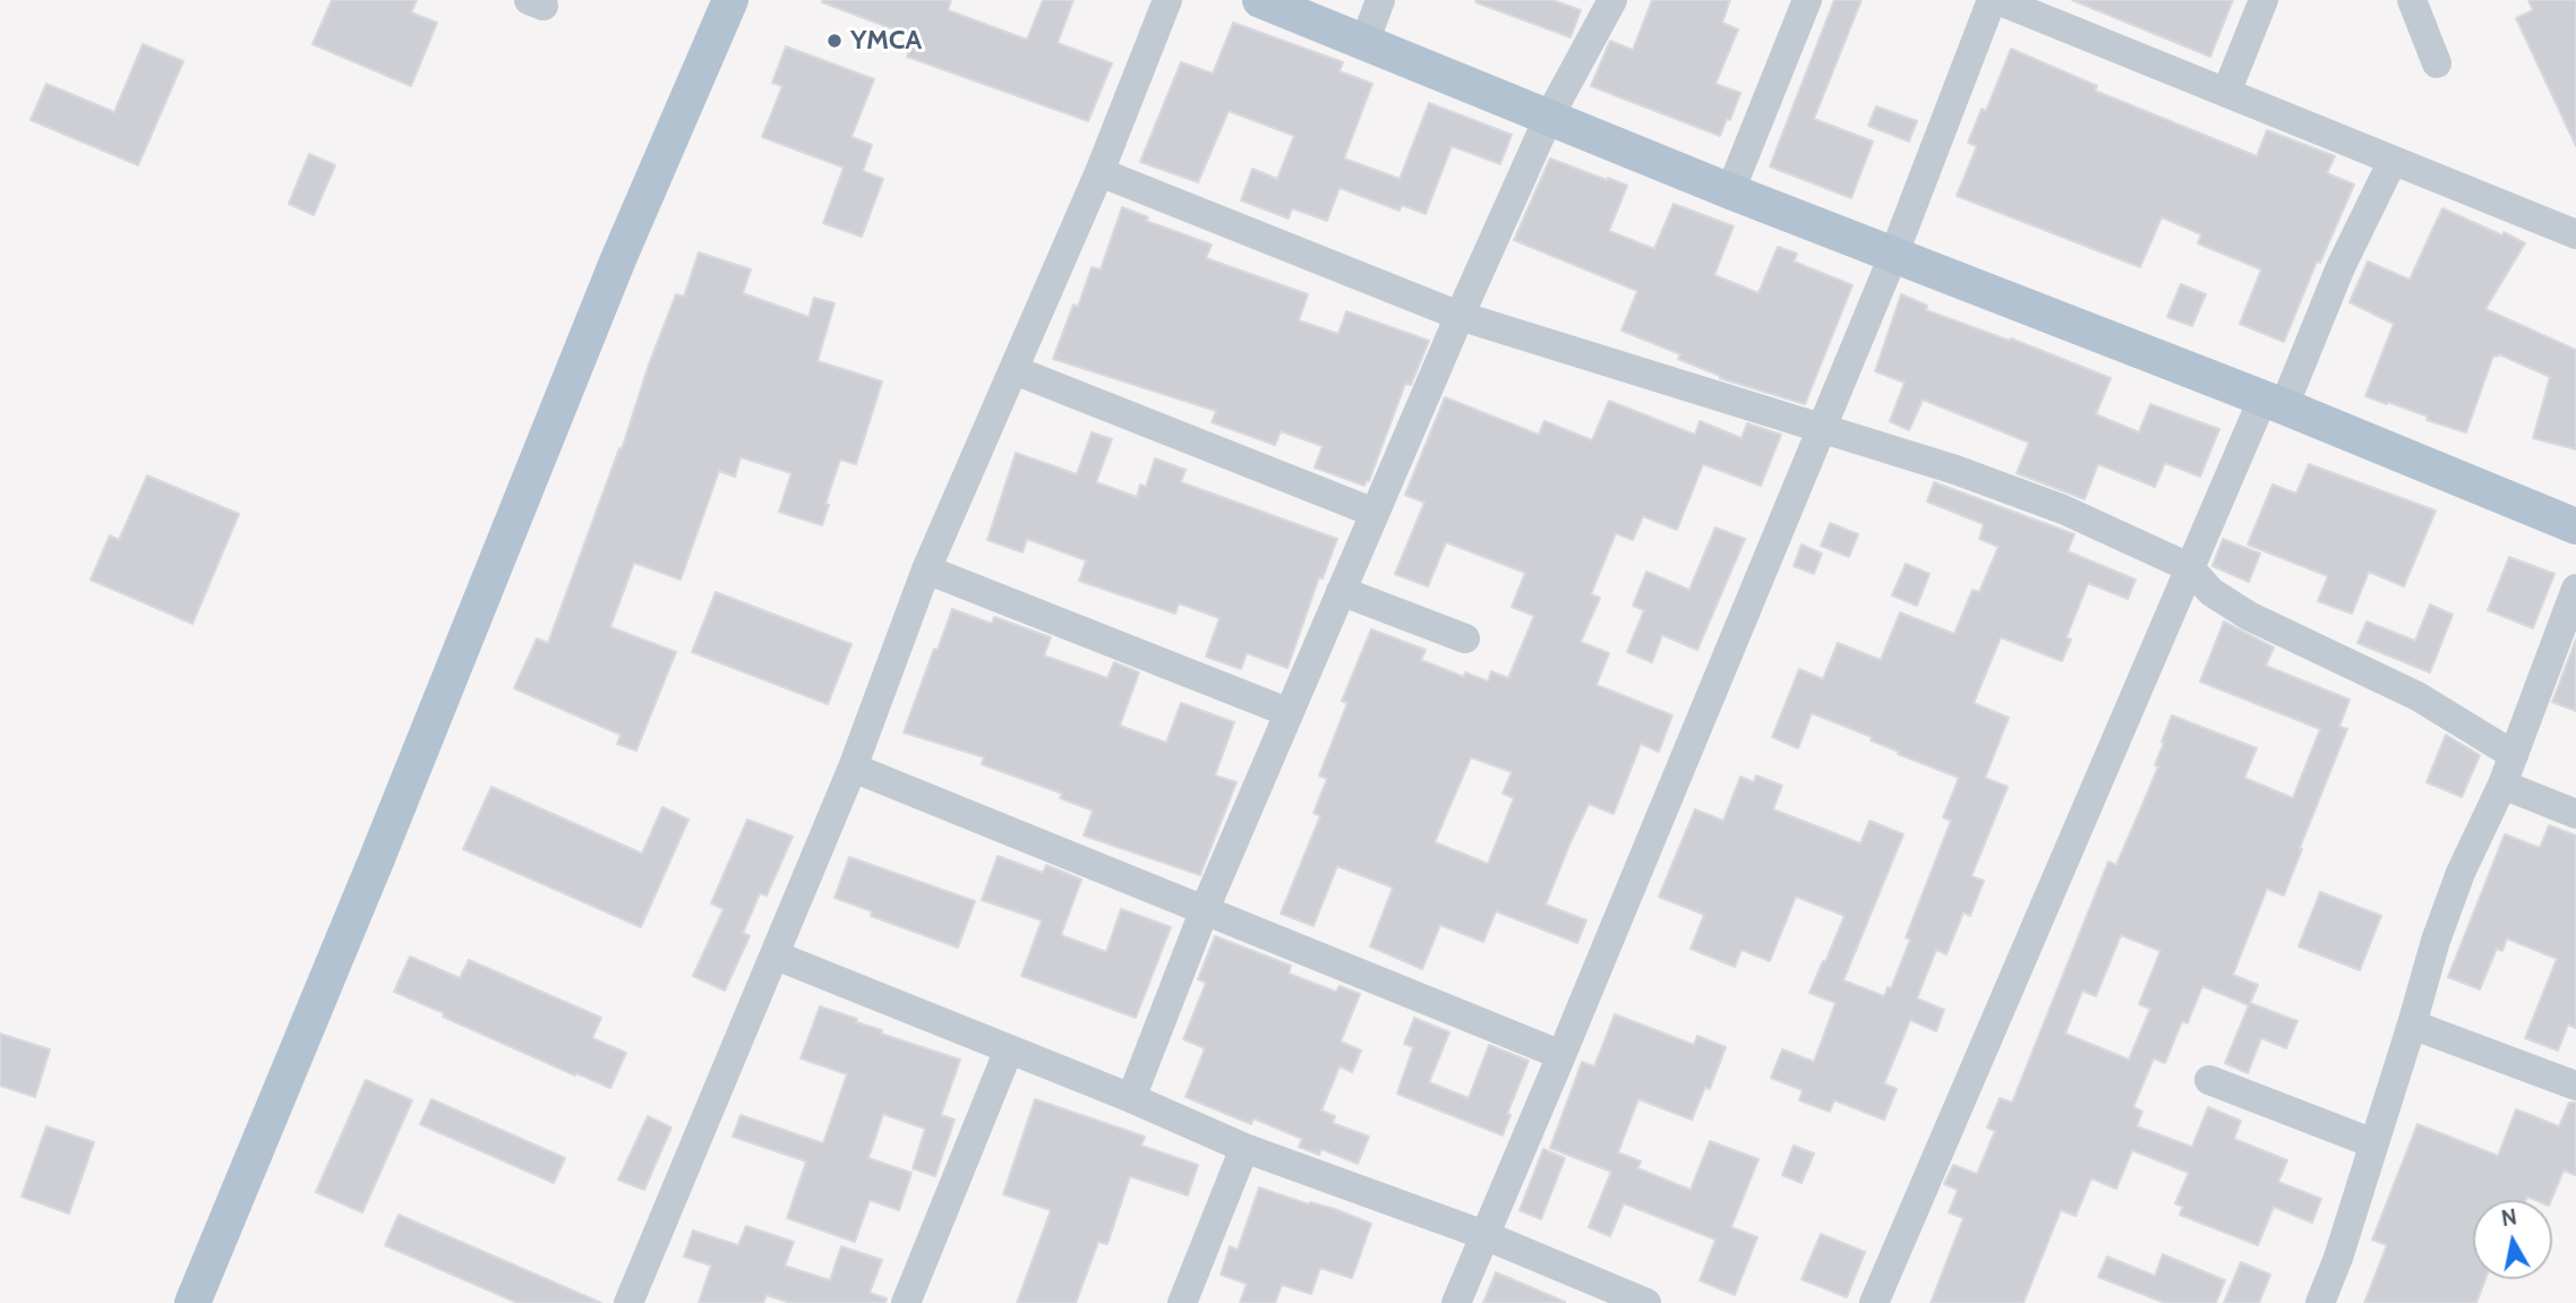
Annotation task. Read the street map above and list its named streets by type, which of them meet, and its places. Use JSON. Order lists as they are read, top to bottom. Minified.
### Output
{"places":["YMCA"],"north":"top"}
